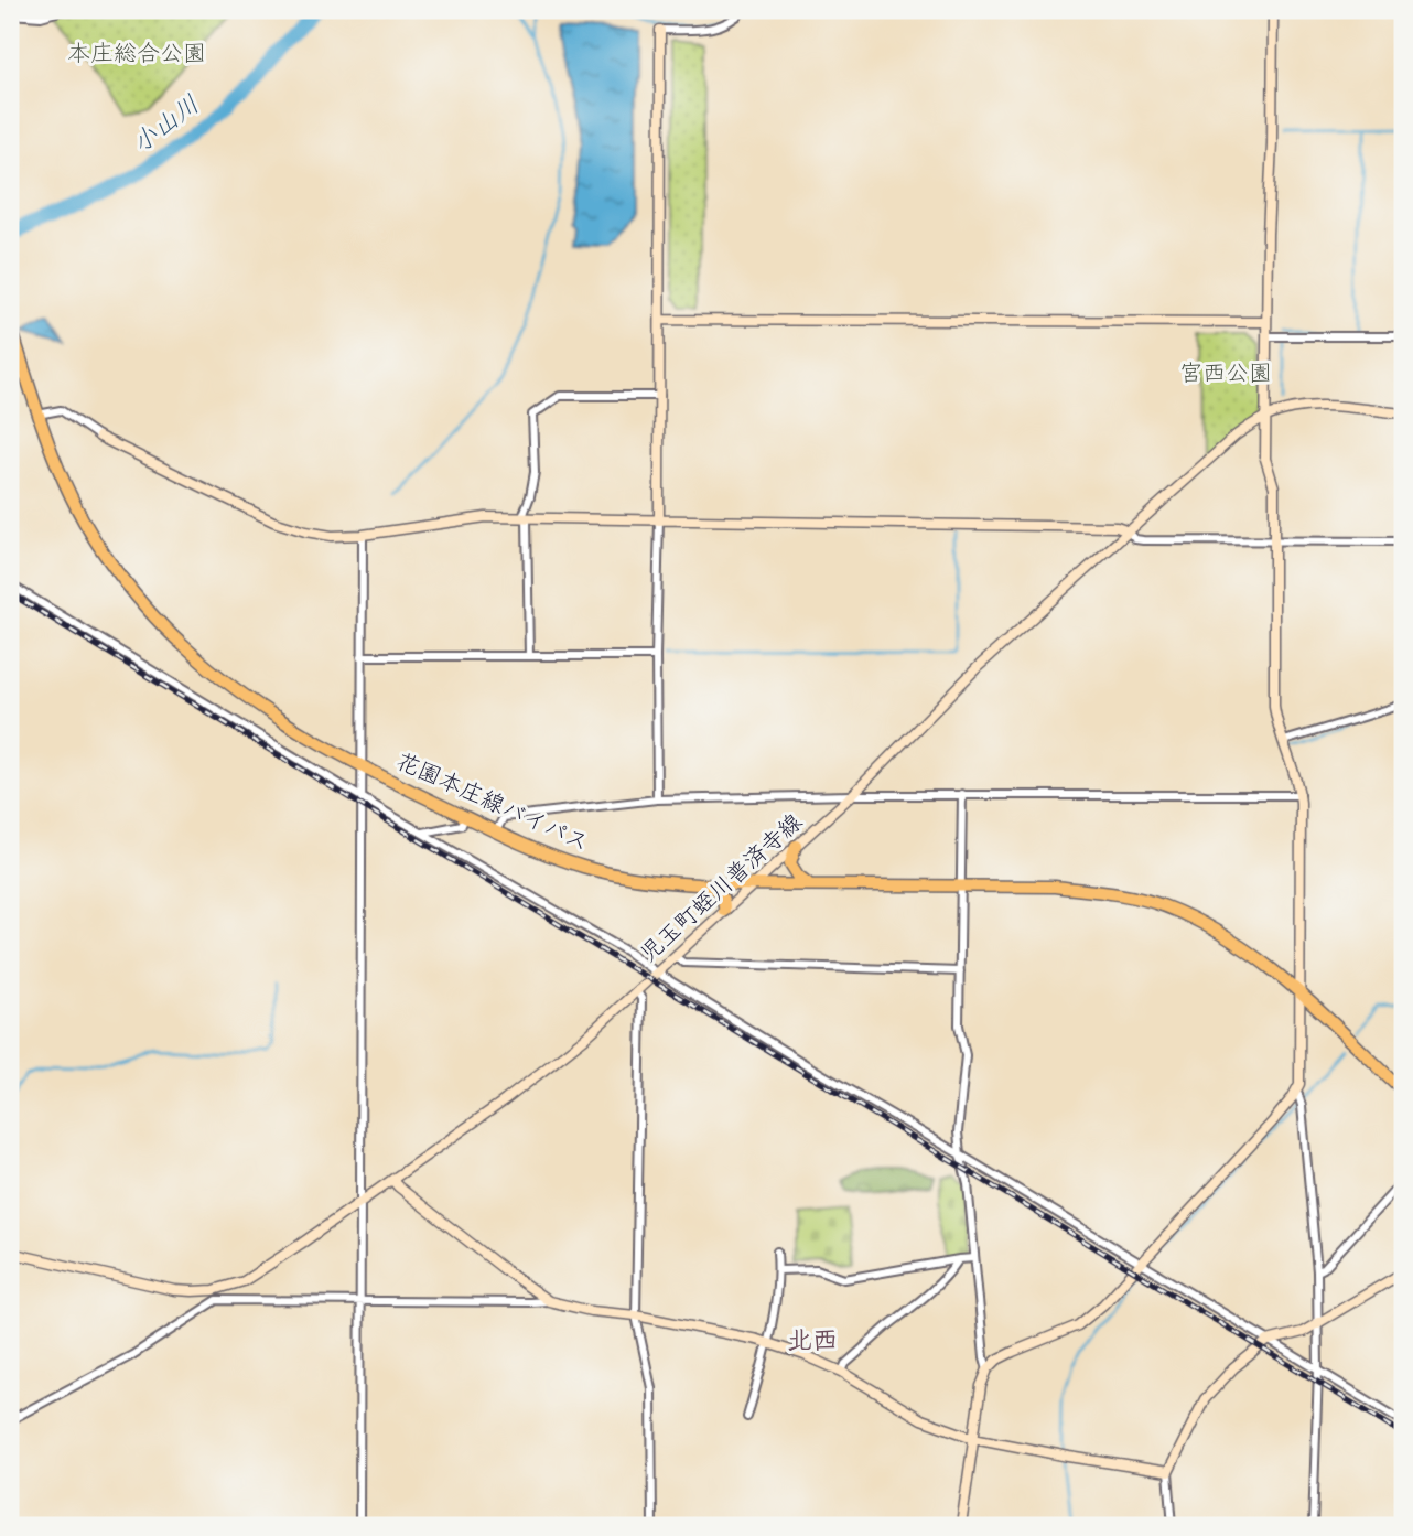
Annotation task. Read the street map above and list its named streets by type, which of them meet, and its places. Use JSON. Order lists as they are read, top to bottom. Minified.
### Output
{"streets":{"main road":["花園本庄線バイパス"],"street":["児玉町蛭川普済寺線"]},"crossings":[["花園本庄線バイパス","児玉町蛭川普済寺線"]],"districts":["北西"],"water":["小山川"],"parks":["本庄総合公園","宮西公園"]}
